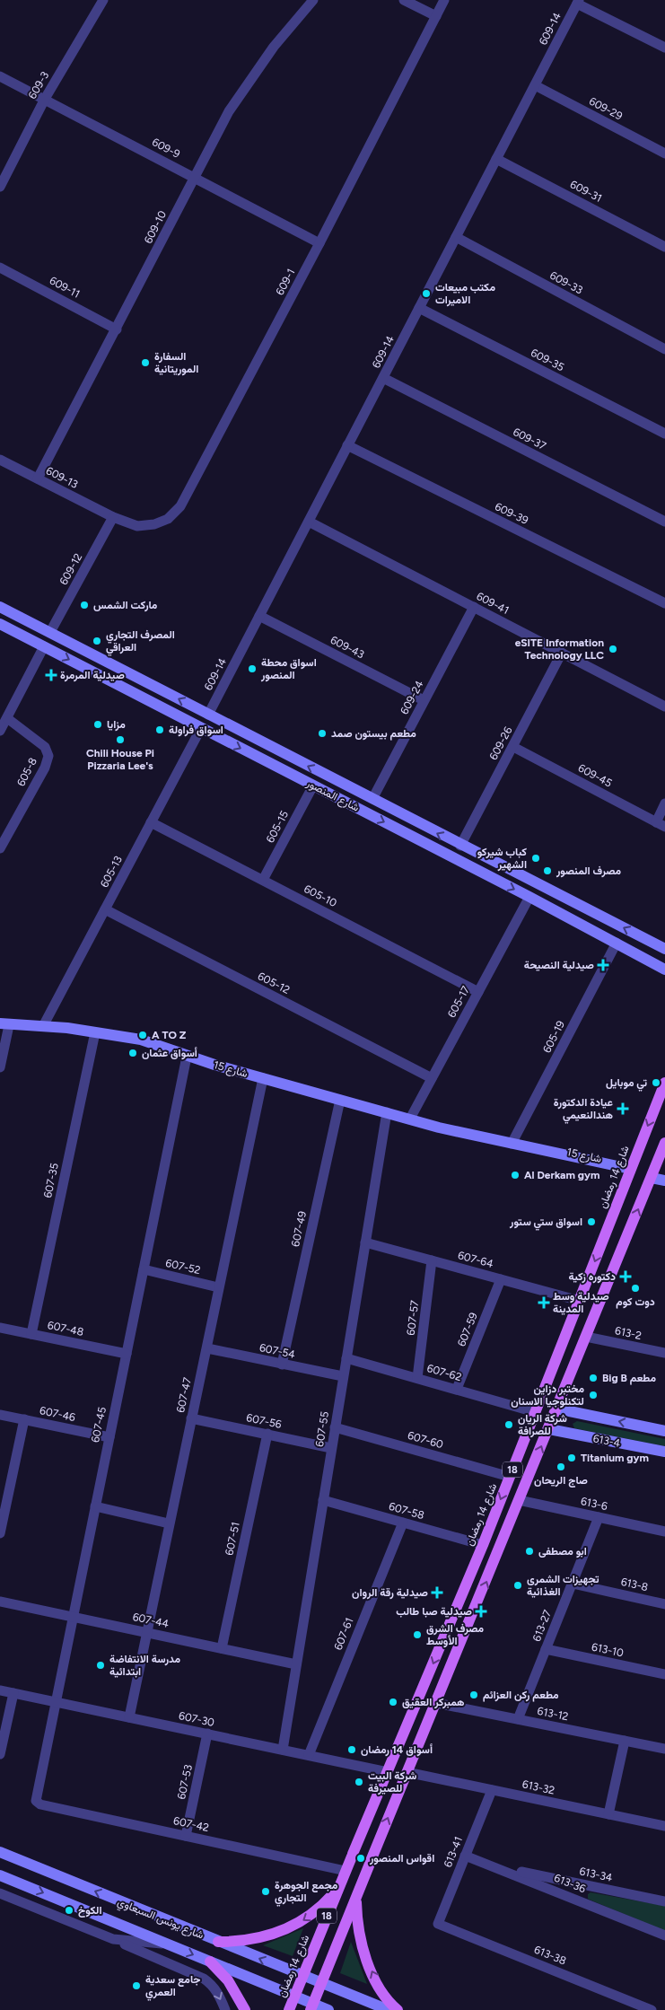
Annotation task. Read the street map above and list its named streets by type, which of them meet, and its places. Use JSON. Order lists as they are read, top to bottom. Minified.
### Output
{"streets":{"main road":["شارع المنصور","شارع 15","شارع 14 رمضان","613-4","18","شارع يونس السبعاوي"],"street":["609-14","609-3","609-29","609-9","609-31","609-10","609-1","609-33","609-11","609-35","609-37","609-13","609-39","609-12","609-41","609-43","609-24","609-26","605-8","609-45","605-15","605-13","605-10","605-12","605-17","605-19","607-35","607-49","607-64","607-52","607-57","607-48","607-59","613-2","607-54","607-62","607-47","607-46","607-56","607-45","607-55","607-60","613-6","607-58","607-51","613-8","607-44","613-27","607-61","613-10","613-12","607-30","607-53","613-32","607-42","613-41","613-34","613-36","613-38"]},"crossings":[["609-14","609-29"],["609-14","609-31"],["609-14","609-33"],["609-14","609-35"],["609-14","609-37"],["609-14","609-39"],["609-14","609-41"],["609-14","609-43"],["609-14","شارع المنصور"],["609-3","609-9"],["609-9","609-10"],["609-9","609-1"],["609-10","609-11"],["609-10","609-13"],["609-1","609-13"],["609-1","609-12"],["609-13","609-12"],["609-12","شارع المنصور"],["609-41","609-24"],["609-41","609-26"],["609-43","609-24"],["609-24","شارع المنصور"],["609-26","609-45"],["609-26","شارع المنصور"],["شارع المنصور","605-15"],["شارع المنصور","605-13"],["شارع المنصور","605-17"],["شارع المنصور","605-19"],["605-15","605-10"],["605-13","605-10"],["605-13","605-12"],["605-13","شارع 15"],["605-10","605-17"],["605-12","605-17"],["605-17","شارع 15"],["605-19","شارع 15"],["شارع 15","شارع 14 رمضان"],["شارع 15","607-35"],["شارع 15","607-49"],["شارع 15","607-47"],["شارع 15","607-45"],["شارع 15","607-55"],["شارع 14 رمضان","607-64"],["شارع 14 رمضان","607-62"],["شارع 14 رمضان","607-60"],["شارع 14 رمضان","607-58"],["شارع 14 رمضان","607-30"],["شارع 14 رمضان","607-42"],["شارع 14 رمضان","شارع يونس السبعاوي"],["607-35","607-48"],["607-49","607-54"],["607-64","607-57"],["607-64","607-59"],["607-64","607-55"],["607-52","607-47"],["607-52","607-45"],["607-57","607-62"],["607-48","607-45"],["607-59","607-62"],["613-2","18"],["607-54","607-47"],["607-54","607-55"],["607-62","607-55"],["607-47","607-56"],["607-47","607-44"],["607-47","607-30"],["607-46","607-45"],["607-56","607-55"],["607-56","607-51"],["607-45","607-44"],["607-45","607-30"],["607-45","607-42"],["607-55","607-60"],["607-55","607-58"],["607-55","607-44"],["607-55","607-30"],["613-4","18"],["18","613-6"],["18","613-12"],["18","613-32"],["18","شارع يونس السبعاوي"],["613-6","613-27"],["607-58","607-61"],["607-51","607-44"],["613-8","613-27"],["613-27","613-10"],["613-27","613-12"],["607-61","607-30"],["607-30","607-53"],["607-53","607-42"],["613-32","613-41"],["613-41","613-36"],["613-41","613-38"],["613-34","613-36"]],"places":{"other":["مكتب مبيعات الاميرات","السفارة الموريتانية","ماركت الشمس","المصرف التجاري العراقي","eSITE Information Technology LLC","اسواق محطة المنصور","مزايا","اسواق فراولة","مطعم بيستون صمد","Chili House Pi Pizzaria Lee's","كباب شيركو الشهير","مصرف المنصور","A TO Z","أسواق عثمان","تي موبايل","Al Derkam gym","اسواق ستي ستور","دوت كوم","Big B مطعم","مختبر دزاين لتكنلوجيا الاسنان","شركة الريان للصرافة","Titanium gym","صاج الريحان","ابو مصطفى","تجهيزات الشمري الغذائية","مصرف الشرق الأوسط","مدرسة الانتفاضة ابتدائية","مطعم ركن العزائم","همبركر العقيق","أسواق 14 رمضان","شركة البيت للصيرفة","اقواس المنصور","مجمع الجوهرة التجاري","الكوخ","جامع سعدية العمري"],"health":["صيدلية المرمرة","صيدلية النصيحة","عيادة الدكتورة هندالنعيمي","دكتوره زكية","صيدلية وسط المدينة","صيدلية رقة الروان","صيدلية صبا طالب"]}}
